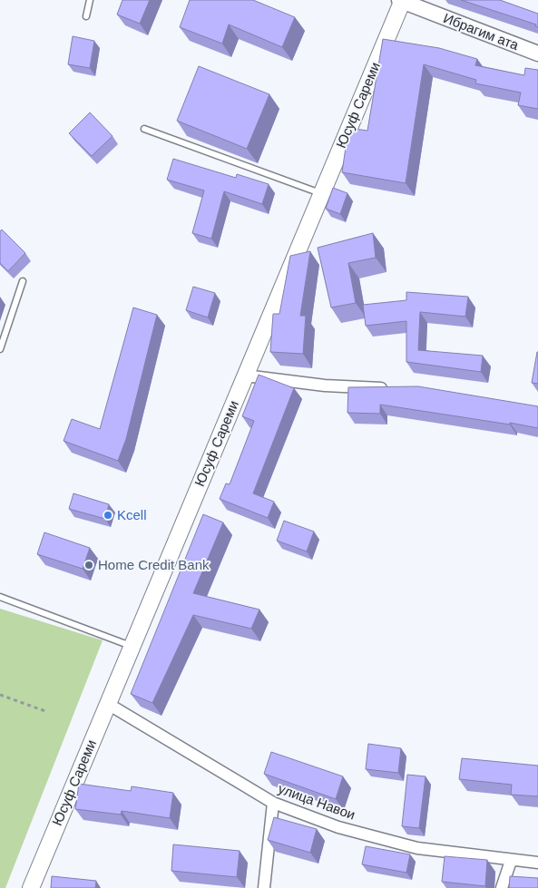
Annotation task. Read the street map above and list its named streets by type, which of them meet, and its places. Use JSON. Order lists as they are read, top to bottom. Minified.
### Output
{"streets":{"main road":["Юсуф Сареми"],"street":["Ибрагим ата","улица Навои"]},"crossings":[["Ибрагим ата","Юсуф Сареми"],["Юсуф Сареми","улица Навои"]],"places":["Kcell","Home Credit Bank"]}
